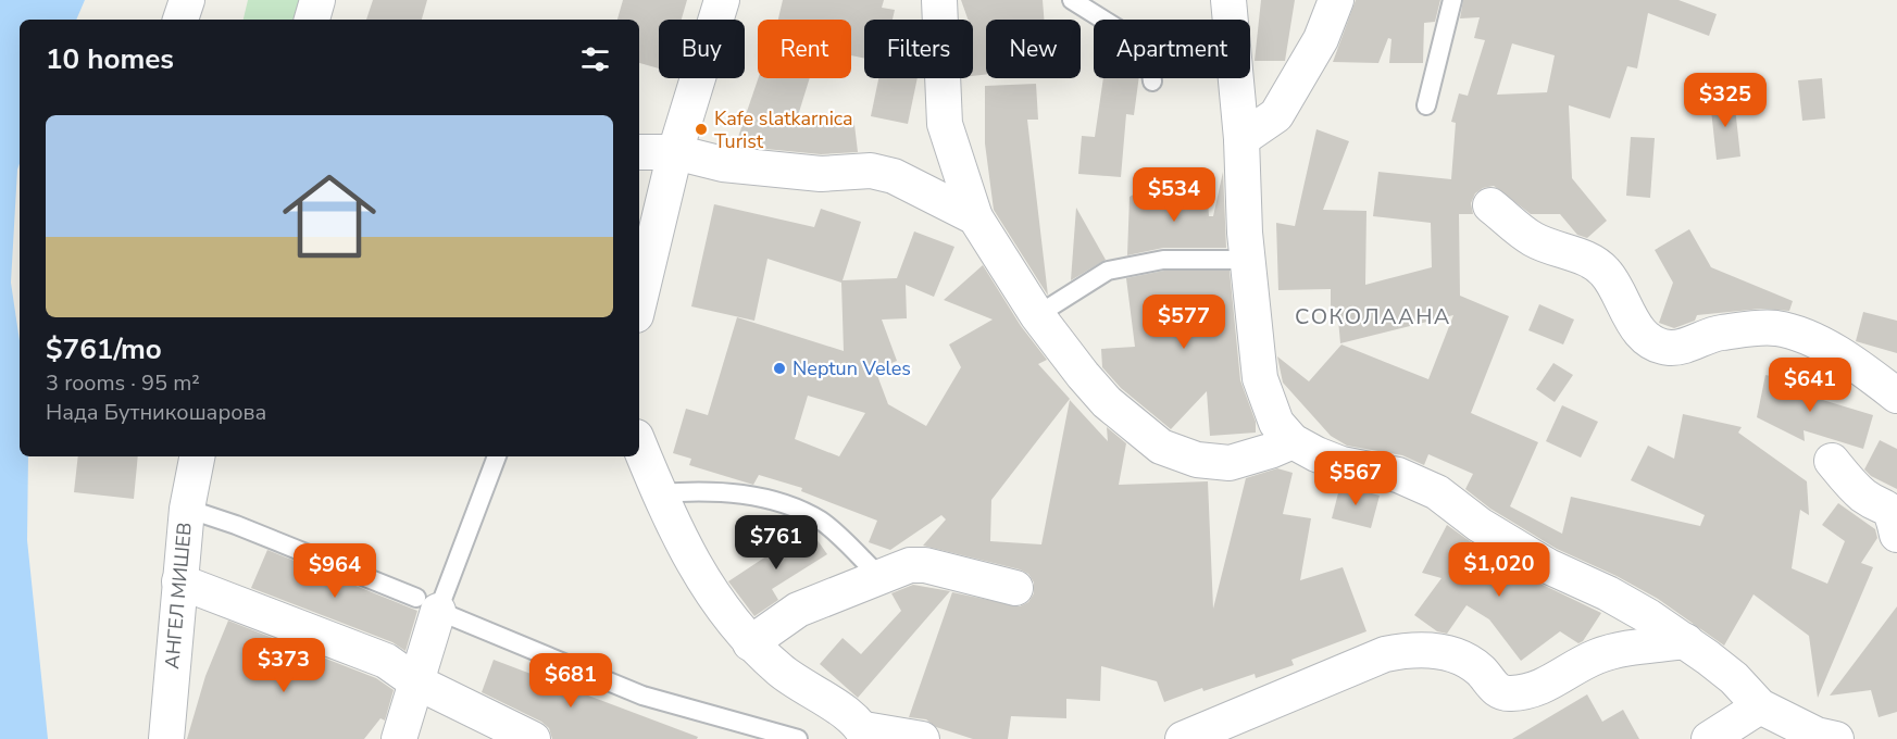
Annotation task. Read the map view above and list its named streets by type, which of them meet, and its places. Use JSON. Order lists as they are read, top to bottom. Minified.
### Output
{"streets":{"street":["АНГЕЛ МИШЕВ"]},"districts":["СОКОЛААНА"],"places":["Kafe slatkarnica Turist","Neptun Veles"],"page":{"chip":["Buy","Rent","Filters","New","Apartment"],"heading":"10 homes","price":["$325","$534","$577","$641","$567","$761","$1,020","$964","$373","$681"],"list":[{"name":"$761/mo","note":"3 rooms · 95 m² · Нада Бутникошарова"}]}}
